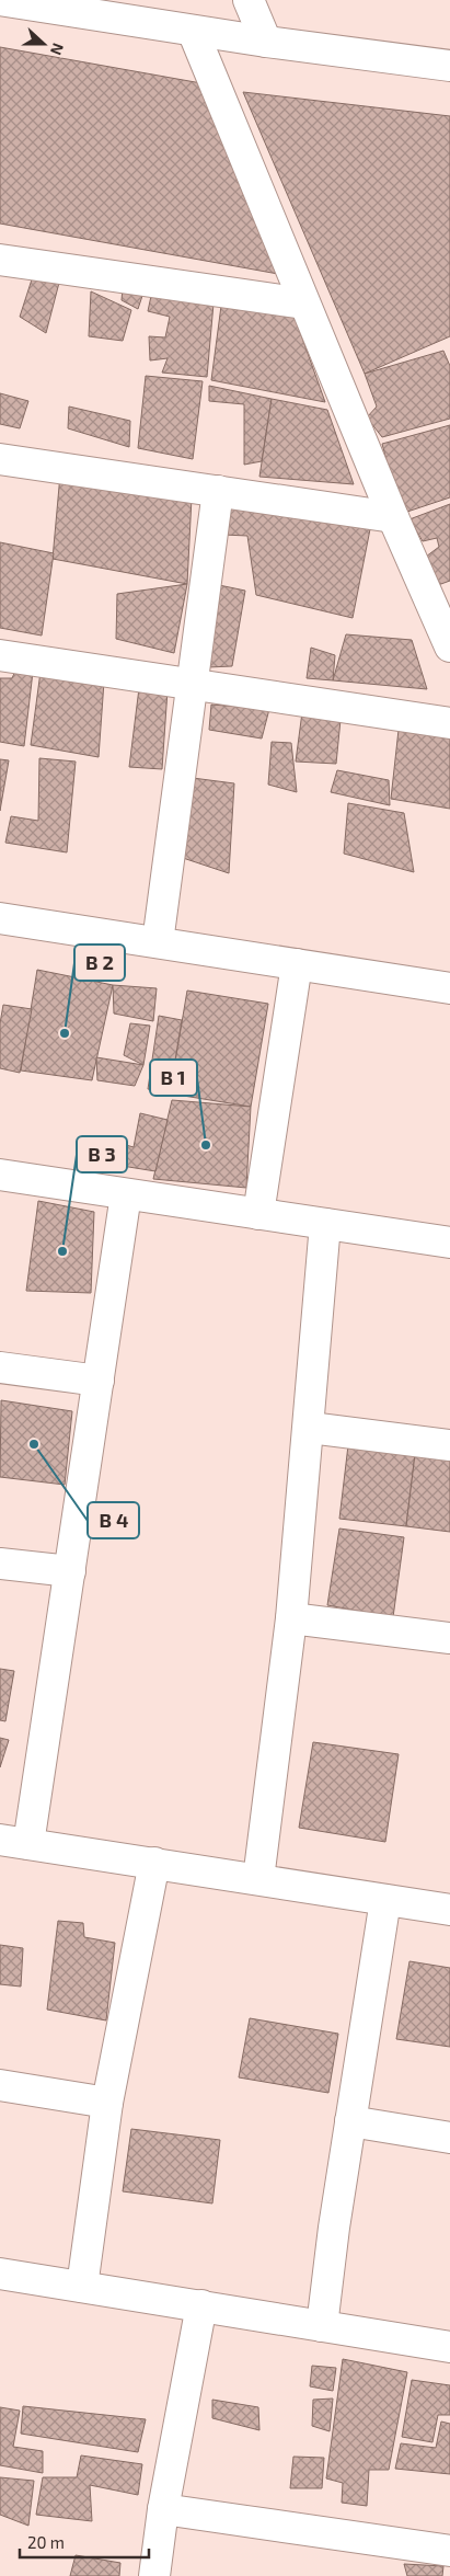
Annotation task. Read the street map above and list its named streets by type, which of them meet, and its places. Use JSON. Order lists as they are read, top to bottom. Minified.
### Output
{"places":["B 2","B 1","B 3","B 4"],"scale_bar":"20 m","north":"right"}
